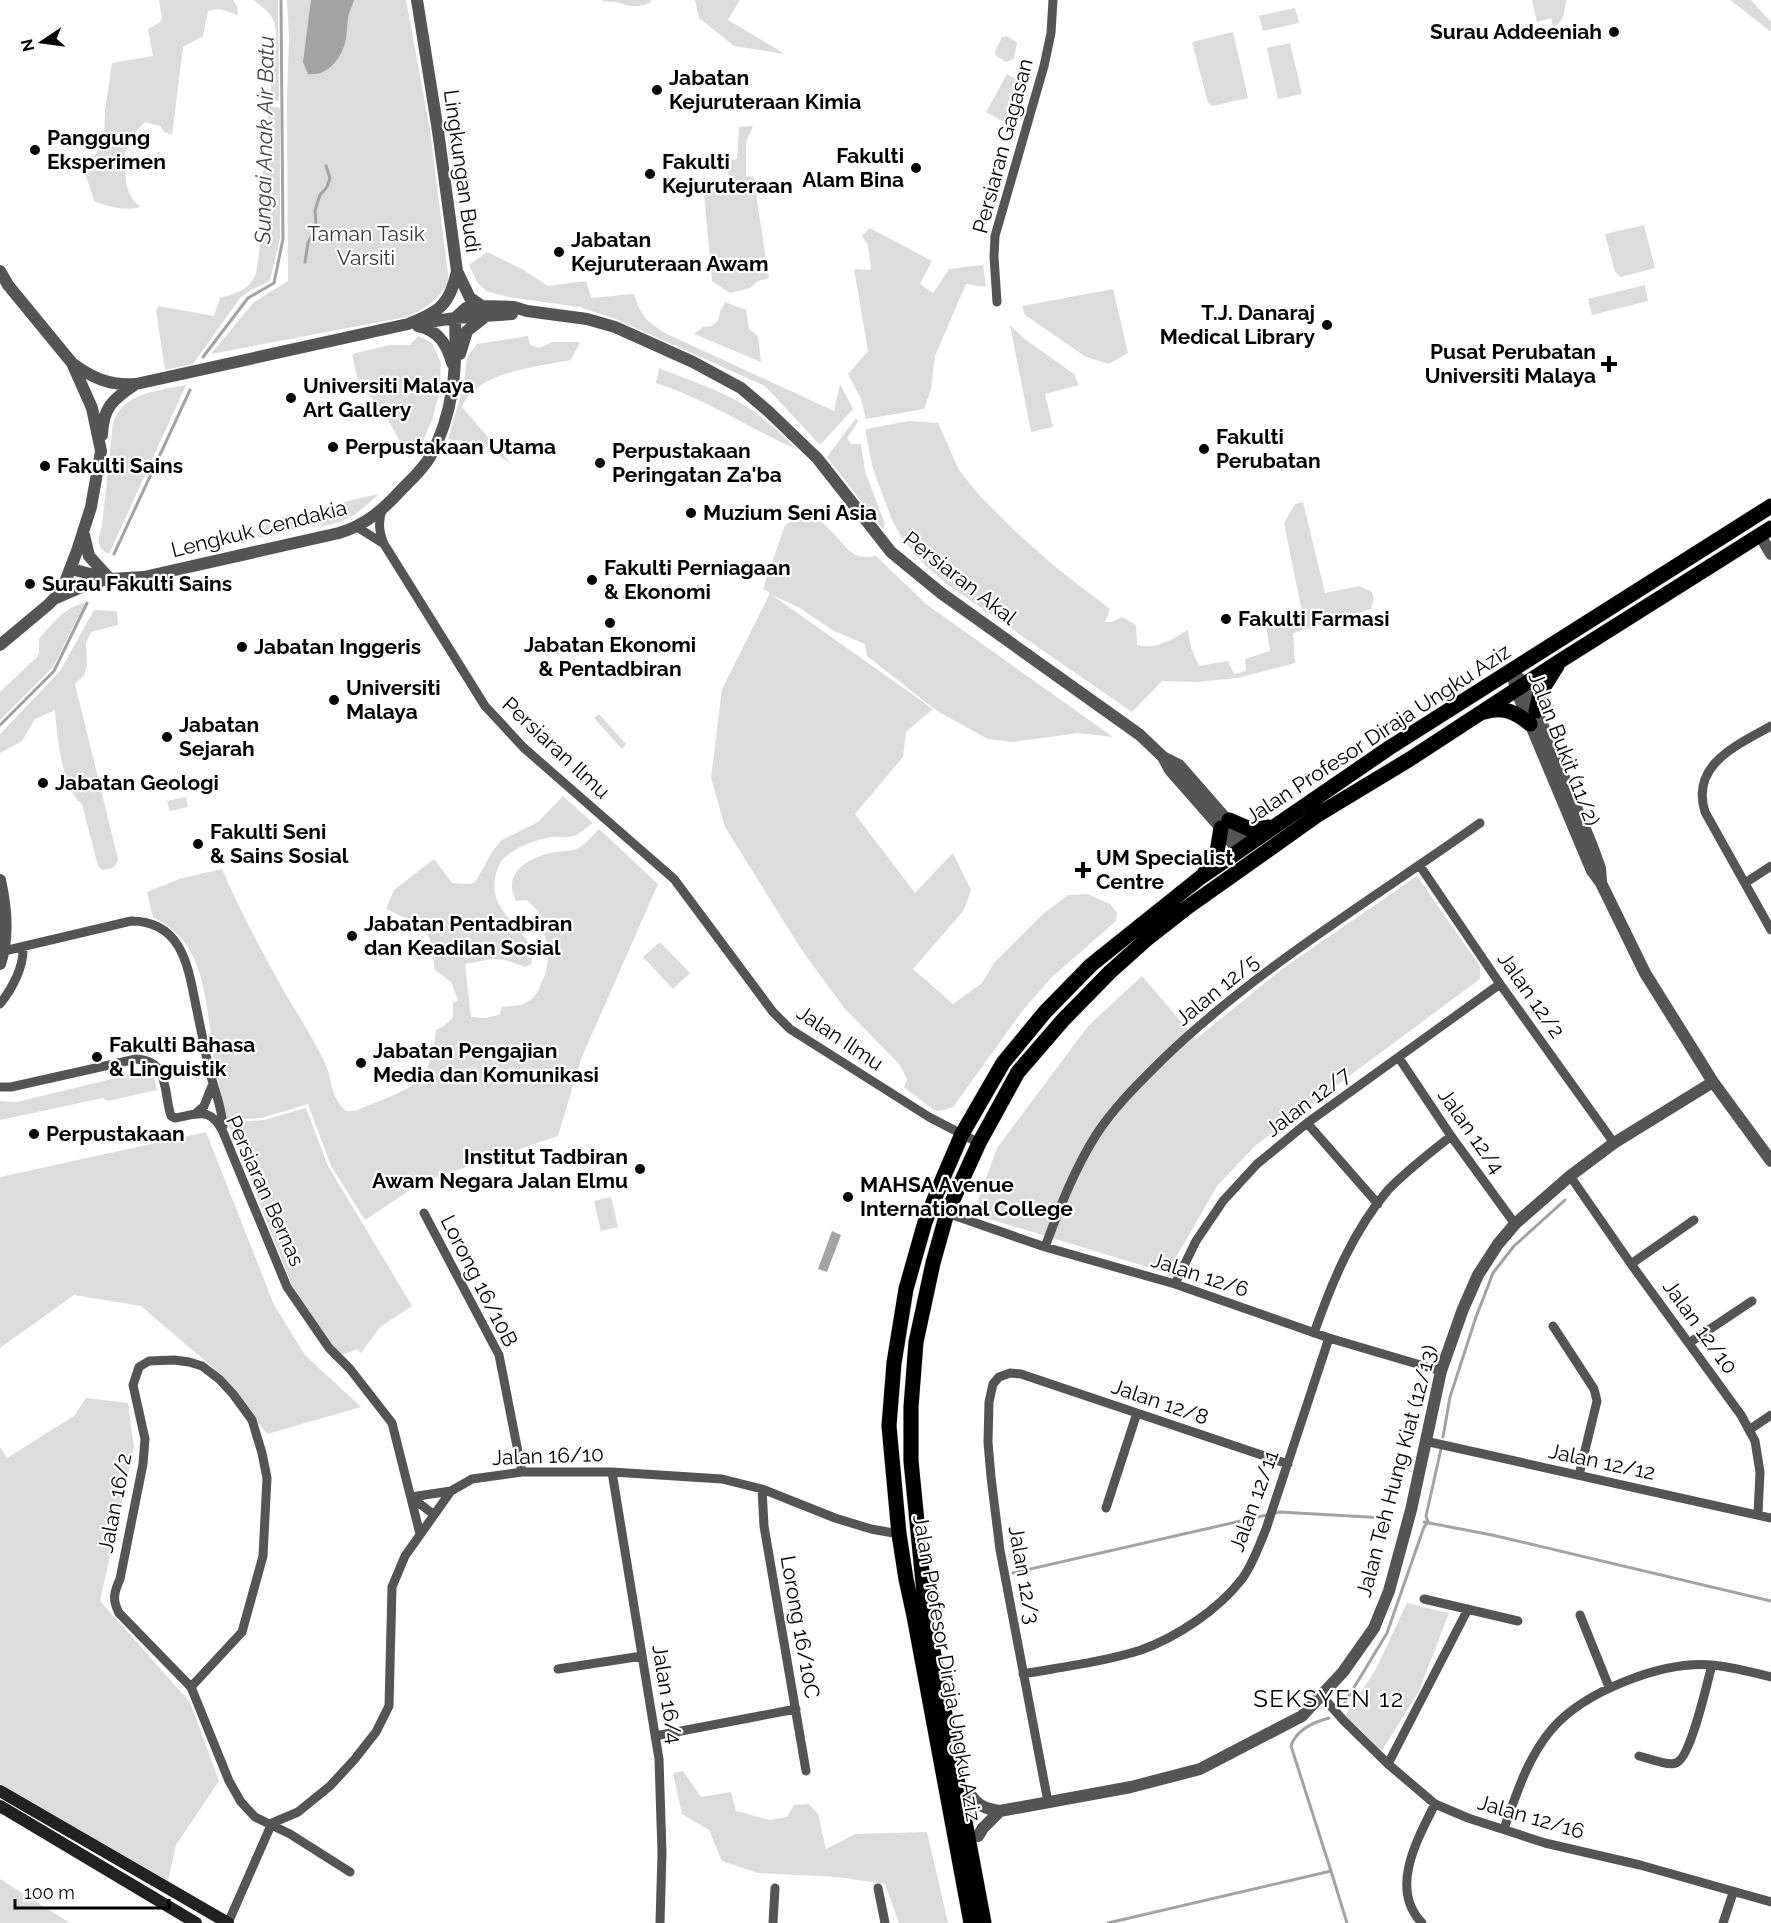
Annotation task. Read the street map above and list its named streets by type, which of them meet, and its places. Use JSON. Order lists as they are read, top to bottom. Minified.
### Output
{"streets":{"main road":["Jalan Profesor Diraja Ungku Aziz"],"street":["Persiaran Gagasan","Lingkungan Budi","Lengkuk Cendakia","Persiaran Akal","Persiaran Ilmu","Jalan Bukit (11/2)","Jalan 12/5","Jalan 12/2","Jalan Ilmu","Jalan 12/7","Jalan 12/4","Persiaran Bernas","Jalan 12/6","Lorong 16/10B","Jalan 12/10","Jalan 12/8","Jalan 16/10","Jalan 12/12","Jalan Teh Hung Kiat (12/13)","Jalan 12/11","Jalan 16/2","Jalan 12/3","Lorong 16/10C","Jalan 16/4","Jalan 12/16"]},"crossings":[["Lingkungan Budi","Lengkuk Cendakia"],["Lingkungan Budi","Persiaran Akal"],["Lengkuk Cendakia","Persiaran Akal"],["Lengkuk Cendakia","Persiaran Ilmu"],["Persiaran Akal","Jalan Profesor Diraja Ungku Aziz"],["Jalan Profesor Diraja Ungku Aziz","Jalan Bukit (11/2)"],["Jalan Profesor Diraja Ungku Aziz","Jalan Ilmu"],["Jalan Profesor Diraja Ungku Aziz","Jalan 12/6"],["Jalan Profesor Diraja Ungku Aziz","Jalan 16/10"],["Persiaran Ilmu","Jalan Ilmu"],["Jalan Bukit (11/2)","Jalan Teh Hung Kiat (12/13)"],["Jalan 12/5","Jalan 12/2"],["Jalan 12/5","Jalan 12/6"],["Jalan 12/2","Jalan 12/7"],["Jalan 12/2","Jalan Teh Hung Kiat (12/13)"],["Jalan 12/7","Jalan 12/4"],["Jalan 12/7","Jalan 12/6"],["Jalan 12/4","Jalan Teh Hung Kiat (12/13)"],["Persiaran Bernas","Jalan 16/10"],["Jalan 12/6","Jalan Teh Hung Kiat (12/13)"],["Jalan 12/6","Jalan 12/11"],["Lorong 16/10B","Jalan 16/10"],["Jalan 12/10","Jalan 12/12"],["Jalan 12/10","Jalan Teh Hung Kiat (12/13)"],["Jalan 12/8","Jalan 12/11"],["Jalan 12/8","Jalan 12/3"],["Jalan 16/10","Jalan 16/2"],["Jalan 16/10","Lorong 16/10C"],["Jalan 16/10","Jalan 16/4"],["Jalan 12/12","Jalan Teh Hung Kiat (12/13)"],["Jalan Teh Hung Kiat (12/13)","Jalan 12/3"],["Jalan Teh Hung Kiat (12/13)","Jalan 12/16"],["Jalan 12/11","Jalan 12/3"]],"districts":["SEKSYEN 12"],"water":["Sungai Anak Air Batu"],"parks":["Taman Tasik Varsiti"],"places":{"other":["Surau Addeeniah","Jabatan Kejuruteraan Kimia","Panggung Eksperimen","Fakulti Alam Bina","Fakulti Kejuruteraan","Jabatan Kejuruteraan Awam","T.J. Danaraj Medical Library","Universiti Malaya Art Gallery","Perpustakaan Utama","Fakulti Perubatan","Perpustakaan Peringatan Za'ba","Fakulti Sains","Muzium Seni Asia","Fakulti Perniagaan & Ekonomi","Surau Fakulti Sains","Fakulti Farmasi","Jabatan Ekonomi & Pentadbiran","Jabatan Inggeris","Universiti Malaya","Jabatan Sejarah","Jabatan Geologi","Fakulti Seni & Sains Sosial","Jabatan Pentadbiran dan Keadilan Sosial","Fakulti Bahasa & Linguistik","Jabatan Pengajian Media dan Komunikasi","Perpustakaan","Institut Tadbiran Awam Negara Jalan Elmu","MAHSA Avenue International College"],"health":["Pusat Perubatan Universiti Malaya","UM Specialist Centre"]},"scale_bar":"100 m","north":"left"}
